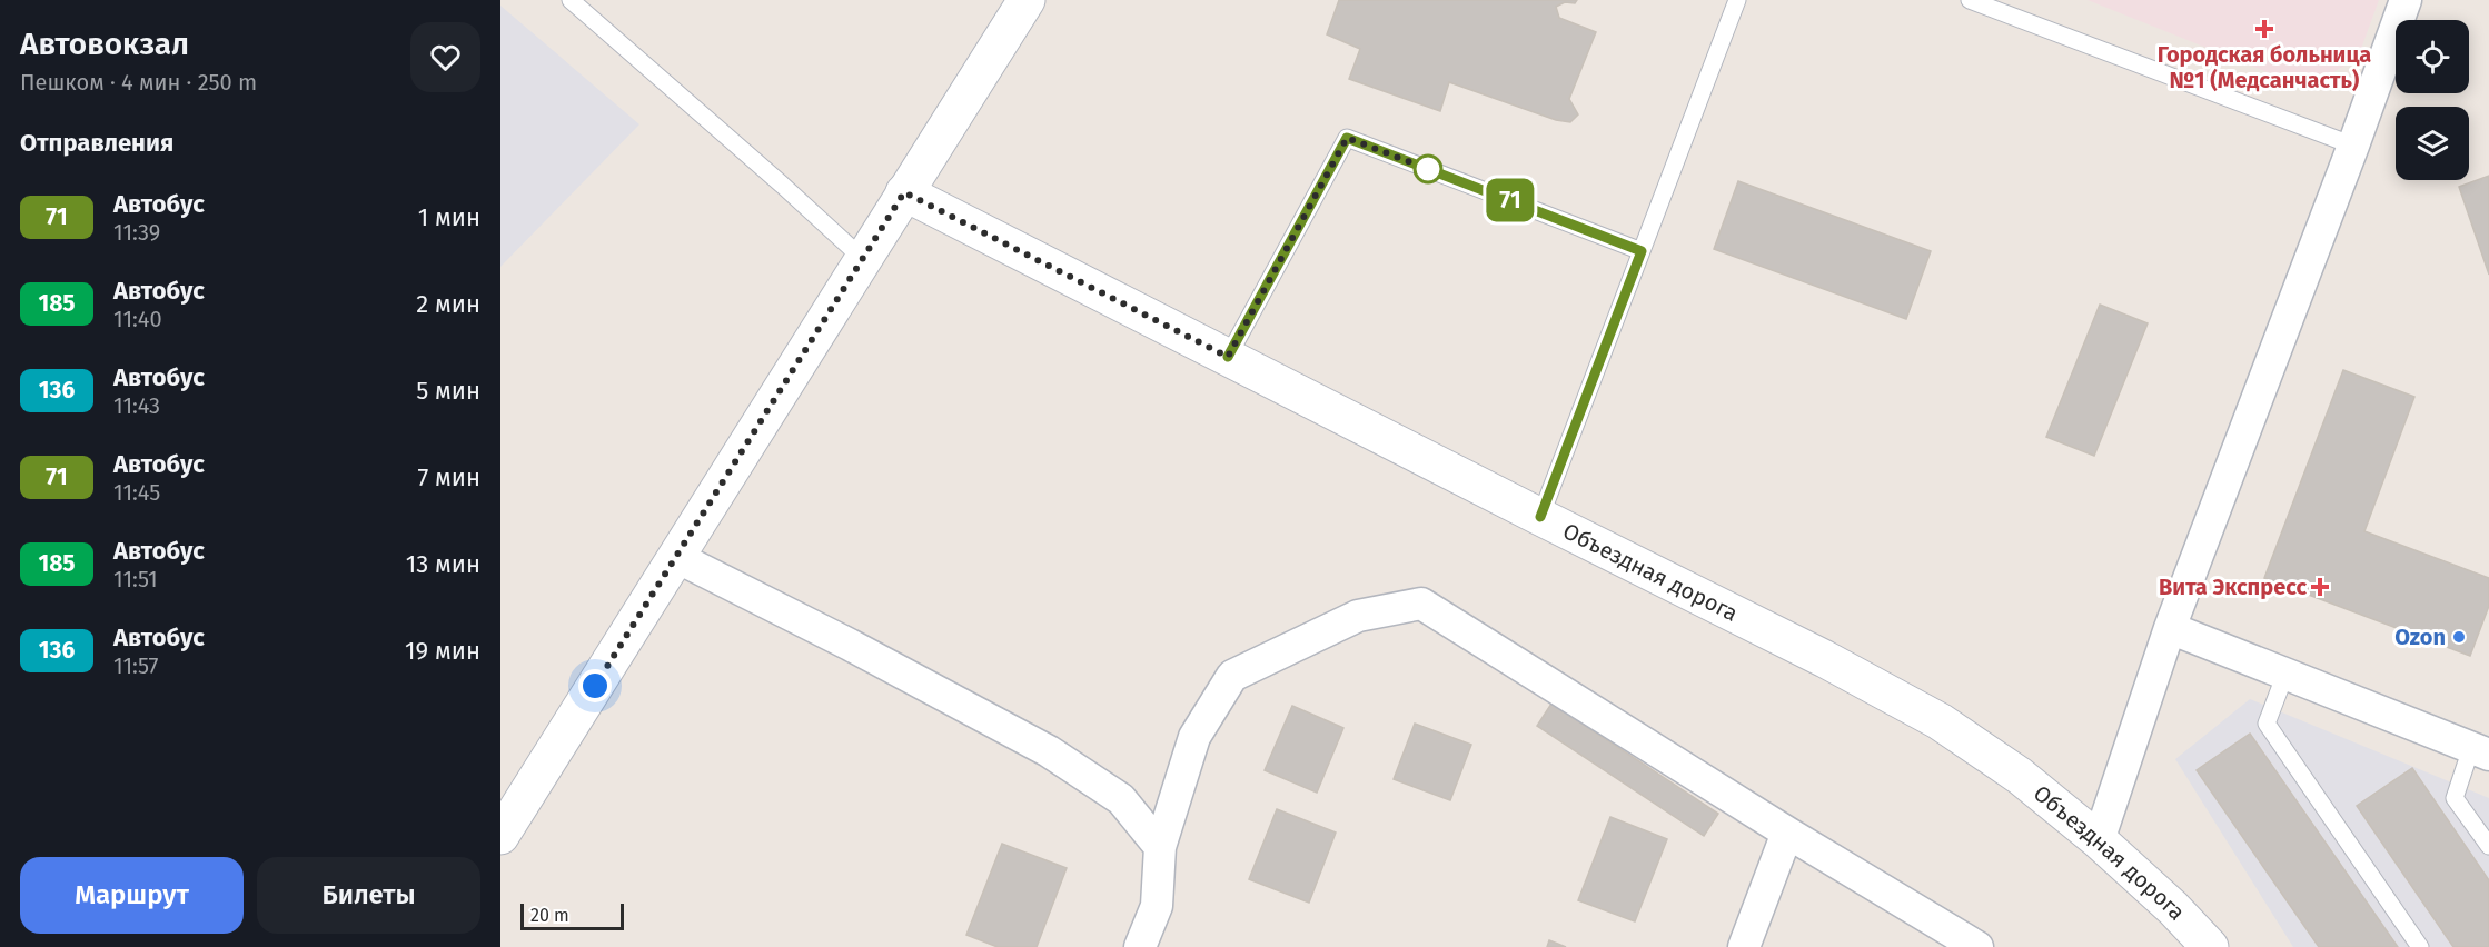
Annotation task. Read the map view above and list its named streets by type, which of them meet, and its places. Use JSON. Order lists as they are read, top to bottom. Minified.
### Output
{"streets":{"main road":["Объездная дорога"]},"places":{"health":["Городская больница №1 (Медсанчасть)","Вита Экспресс"],"other":["Ozon"]},"lines":["bus line 71"],"scale_bar":"20 m","page":{"heading":[["Автовокзал","Пешком · 4 мин · 250 m"],"Отправления"],"on_map":"71","list":[{"mark":"71","name":"Автобус","note":"11:39","value":"1 мин"},{"mark":"185","name":"Автобус","note":"11:40","value":"2 мин"},{"mark":"136","name":"Автобус","note":"11:43","value":"5 мин"},{"mark":"71","name":"Автобус","note":"11:45","value":"7 мин"},{"mark":"185","name":"Автобус","note":"11:51","value":"13 мин"},{"mark":"136","name":"Автобус","note":"11:57","value":"19 мин"}],"buttons":["Маршрут","Билеты"],"scale":"20 m"}}
